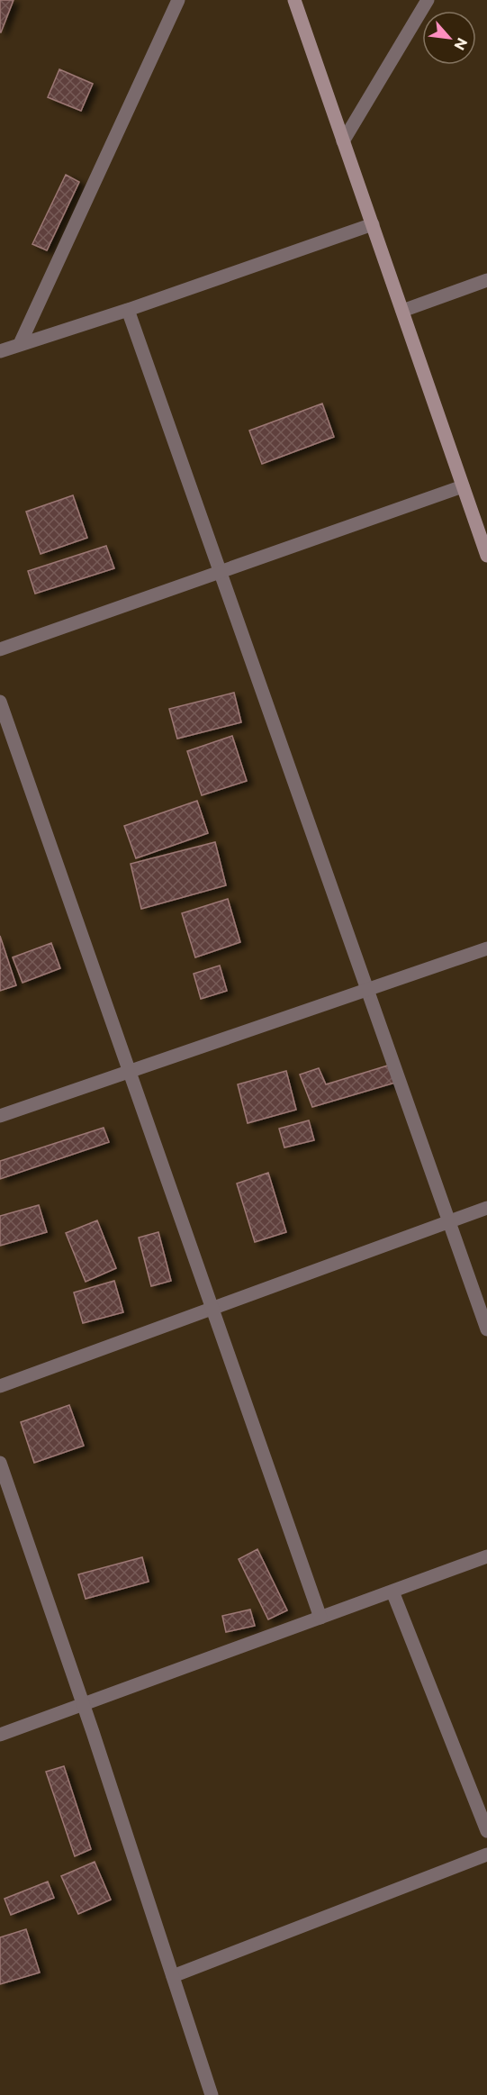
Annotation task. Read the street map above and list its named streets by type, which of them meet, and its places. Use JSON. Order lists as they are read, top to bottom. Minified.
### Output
{"north":"bottom right"}
